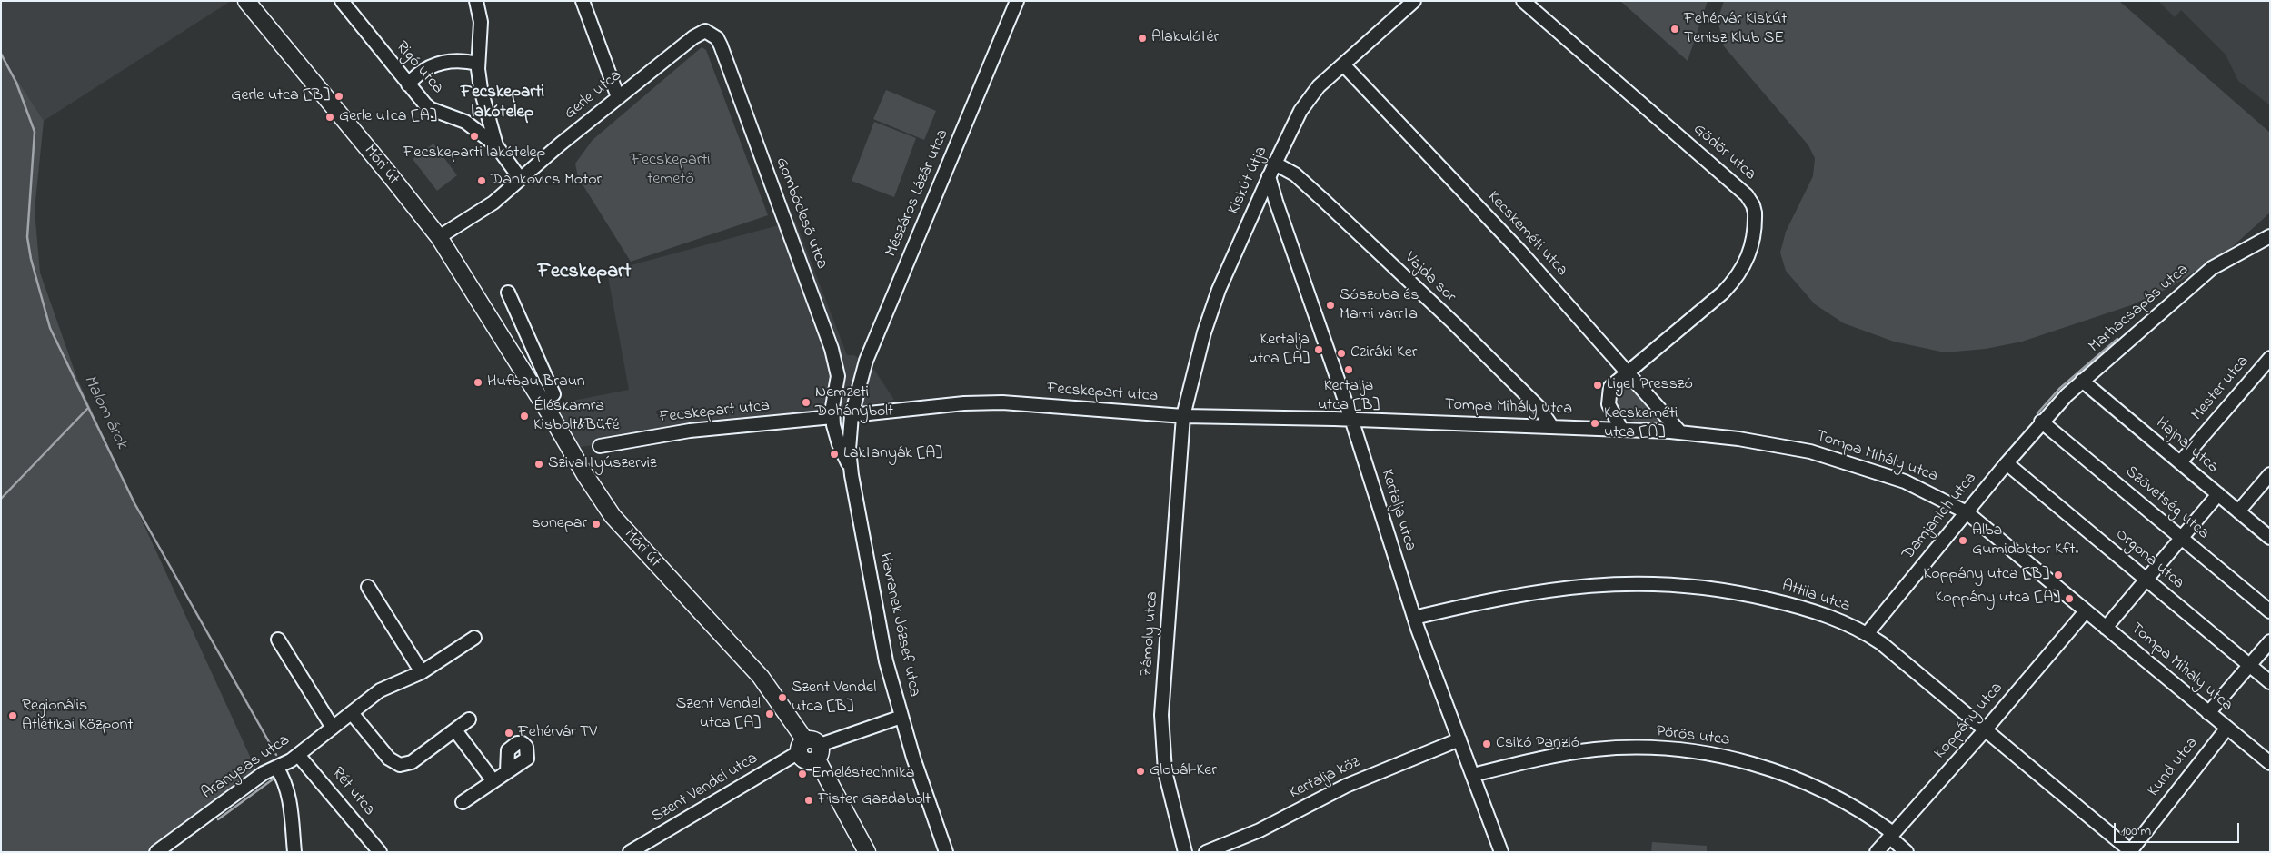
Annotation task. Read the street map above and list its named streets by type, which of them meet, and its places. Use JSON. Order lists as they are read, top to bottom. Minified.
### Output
{"streets":{"main road":["Móri út"],"street":["Rigó utca","Gerle utca","Gödör utca","Kiskút útja","Mészáros Lázár utca","Gombócleső utca","Kecskeméti utca","Vajda sor","Marhacsapás utca","Mester utca","Fecskepart utca","Tompa Mihály utca","Hajnal utca","Szövetség utca","Kertalja utca","Damjanich utca","Orgona utca","Attila utca","Havranek József utca","Zámoly utca","Koppány utca","Pörös utca","Aranysas utca","Kund utca","Kertalja köz","Szent Vendel utca","Rét utca"]},"crossings":[["Rigó utca","Gerle utca"],["Gerle utca","Móri út"],["Gerle utca","Gombócleső utca"],["Gödör utca","Kecskeméti utca"],["Gödör utca","Tompa Mihály utca"],["Móri út","Szent Vendel utca"],["Kiskút útja","Kecskeméti utca"],["Kiskút útja","Vajda sor"],["Kiskút útja","Fecskepart utca"],["Kiskút útja","Kertalja utca"],["Kiskút útja","Zámoly utca"],["Mészáros Lázár utca","Havranek József utca"],["Gombócleső utca","Fecskepart utca"],["Kecskeméti utca","Tompa Mihály utca"],["Vajda sor","Tompa Mihály utca"],["Marhacsapás utca","Hajnal utca"],["Marhacsapás utca","Szövetség utca"],["Marhacsapás utca","Damjanich utca"],["Mester utca","Hajnal utca"],["Fecskepart utca","Tompa Mihály utca"],["Fecskepart utca","Kertalja utca"],["Fecskepart utca","Havranek József utca"],["Fecskepart utca","Zámoly utca"],["Tompa Mihály utca","Kertalja utca"],["Tompa Mihály utca","Damjanich utca"],["Tompa Mihály utca","Koppány utca"],["Tompa Mihály utca","Kund utca"],["Szövetség utca","Damjanich utca"],["Kertalja utca","Attila utca"],["Kertalja utca","Pörös utca"],["Kertalja utca","Kertalja köz"],["Damjanich utca","Orgona utca"],["Damjanich utca","Attila utca"],["Attila utca","Koppány utca"],["Attila utca","Kund utca"],["Havranek József utca","Szent Vendel utca"],["Koppány utca","Pörös utca"],["Aranysas utca","Rét utca"]],"districts":["Fecskeparti lakótelep","Fecskepart"],"water":["Malom árok"],"parks":["Fecskeparti temető"],"places":["Fehérvár Kiskút Tenisz Klub SE","Alakulótér","Gerle utca [B]","Gerle utca [A]","Fecskeparti lakótelep","Dankovics Motor","Sószoba és Mami varrta","Kertalja utca [A]","Cziráki Ker","Kertalja utca [B]","Hufbau Braun","Liget Presszó","Nemzeti Dohánybolt","Éléskamra Kisbolt&Büfé","Kecskeméti utca [A]","Laktanyák [A]","Szivattyúszerviz","sonepar","Alba Gumidoktor Kft.","Koppány utca [B]","Koppány utca [A]","Szent Vendel utca [B]","Szent Vendel utca [A]","Regionális Atlétikai Központ","Fehérvár TV","Csikó Panzió","Globál-Ker","Emeléstechnika","Fister Gazdabolt"],"scale_bar":"100 m"}
